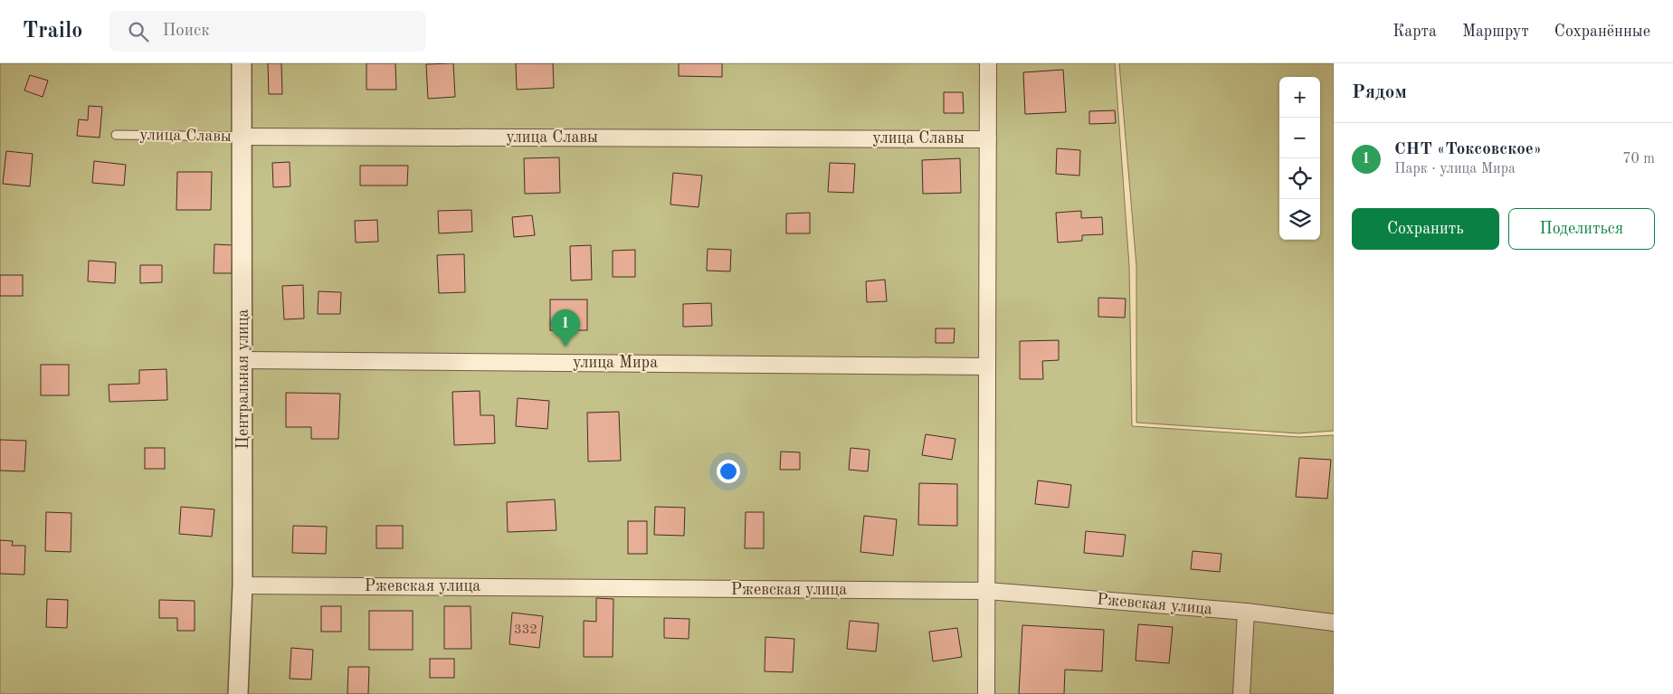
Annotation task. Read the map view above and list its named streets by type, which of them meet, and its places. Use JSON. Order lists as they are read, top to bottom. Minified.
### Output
{"streets":{"street":["улица Славы","улица Мира","Центральная улица","Ржевская улица"]},"crossings":[["улица Славы","Центральная улица"],["улица Мира","Центральная улица"],["Центральная улица","Ржевская улица"]],"house_numbers":["332"],"page":{"header":"Trailo","search":"Поиск","nav":["Карта","Маршрут","Сохранённые"],"heading":"Рядом","map_buttons":["+","−"],"list":[{"mark":"1","name":"СНТ «Токсовское»","note":"Парк · улица Мира","value":"70 m"}],"buttons":["Сохранить","Поделиться"],"pins":"1"}}
